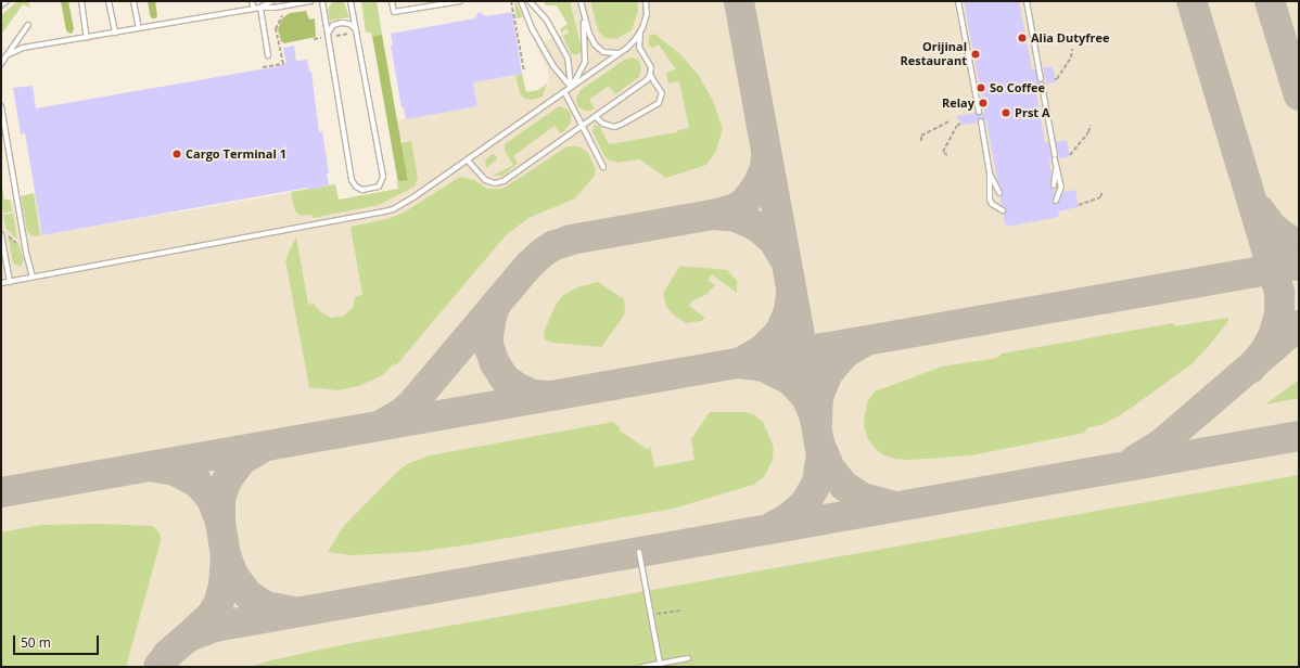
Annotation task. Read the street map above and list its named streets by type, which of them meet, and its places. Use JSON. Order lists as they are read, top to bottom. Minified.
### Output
{"places":["Alia Dutyfree","Orijinal Restaurant","So Coffee","Relay","Prst A","Cargo Terminal 1"],"scale_bar":"50 m"}
